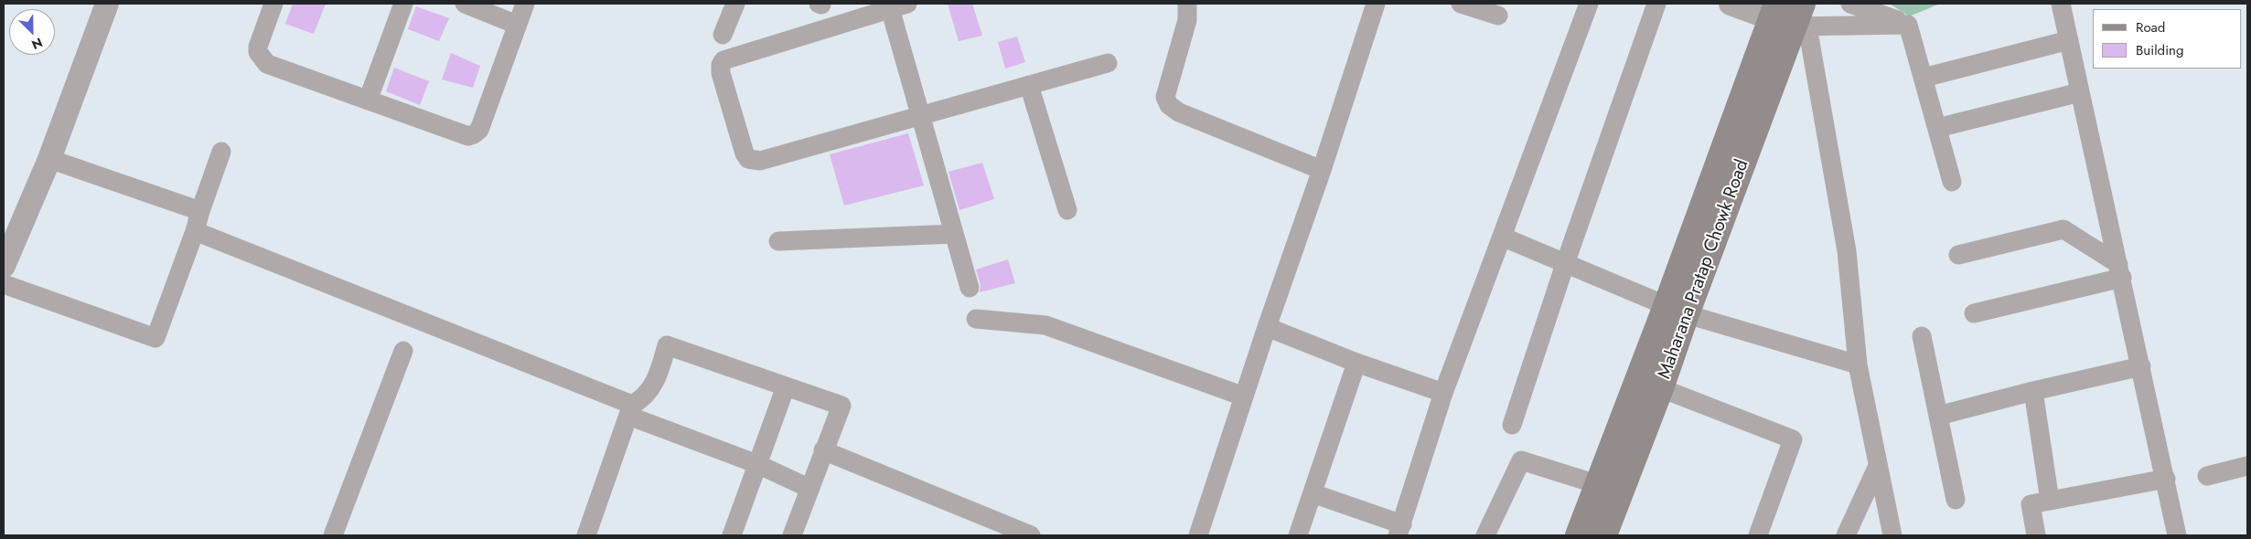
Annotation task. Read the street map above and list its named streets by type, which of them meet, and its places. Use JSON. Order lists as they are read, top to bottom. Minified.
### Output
{"streets":{"main road":["Maharana Pratap Chowk Road"]},"legend":["Road","Building"],"north":"bottom right"}
